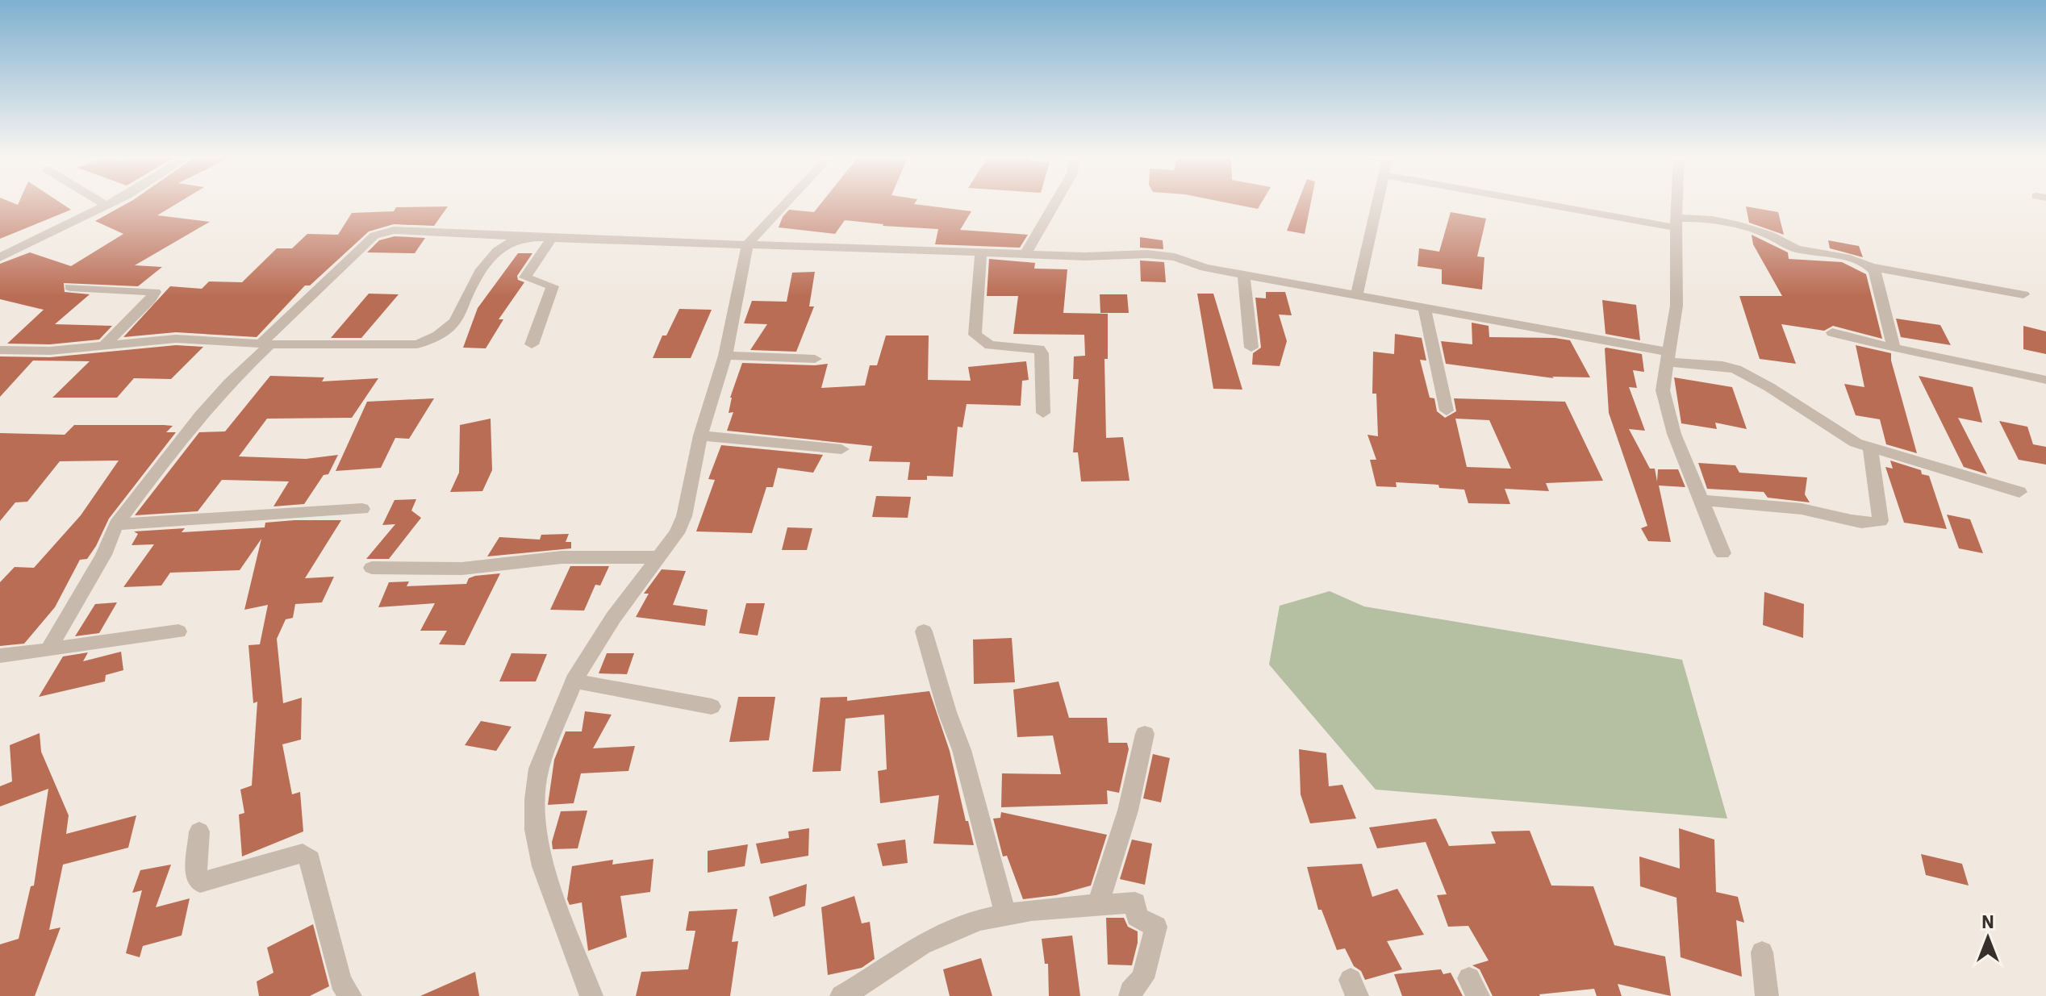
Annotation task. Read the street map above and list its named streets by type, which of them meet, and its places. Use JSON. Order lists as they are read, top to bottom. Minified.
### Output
{"north":"top"}
